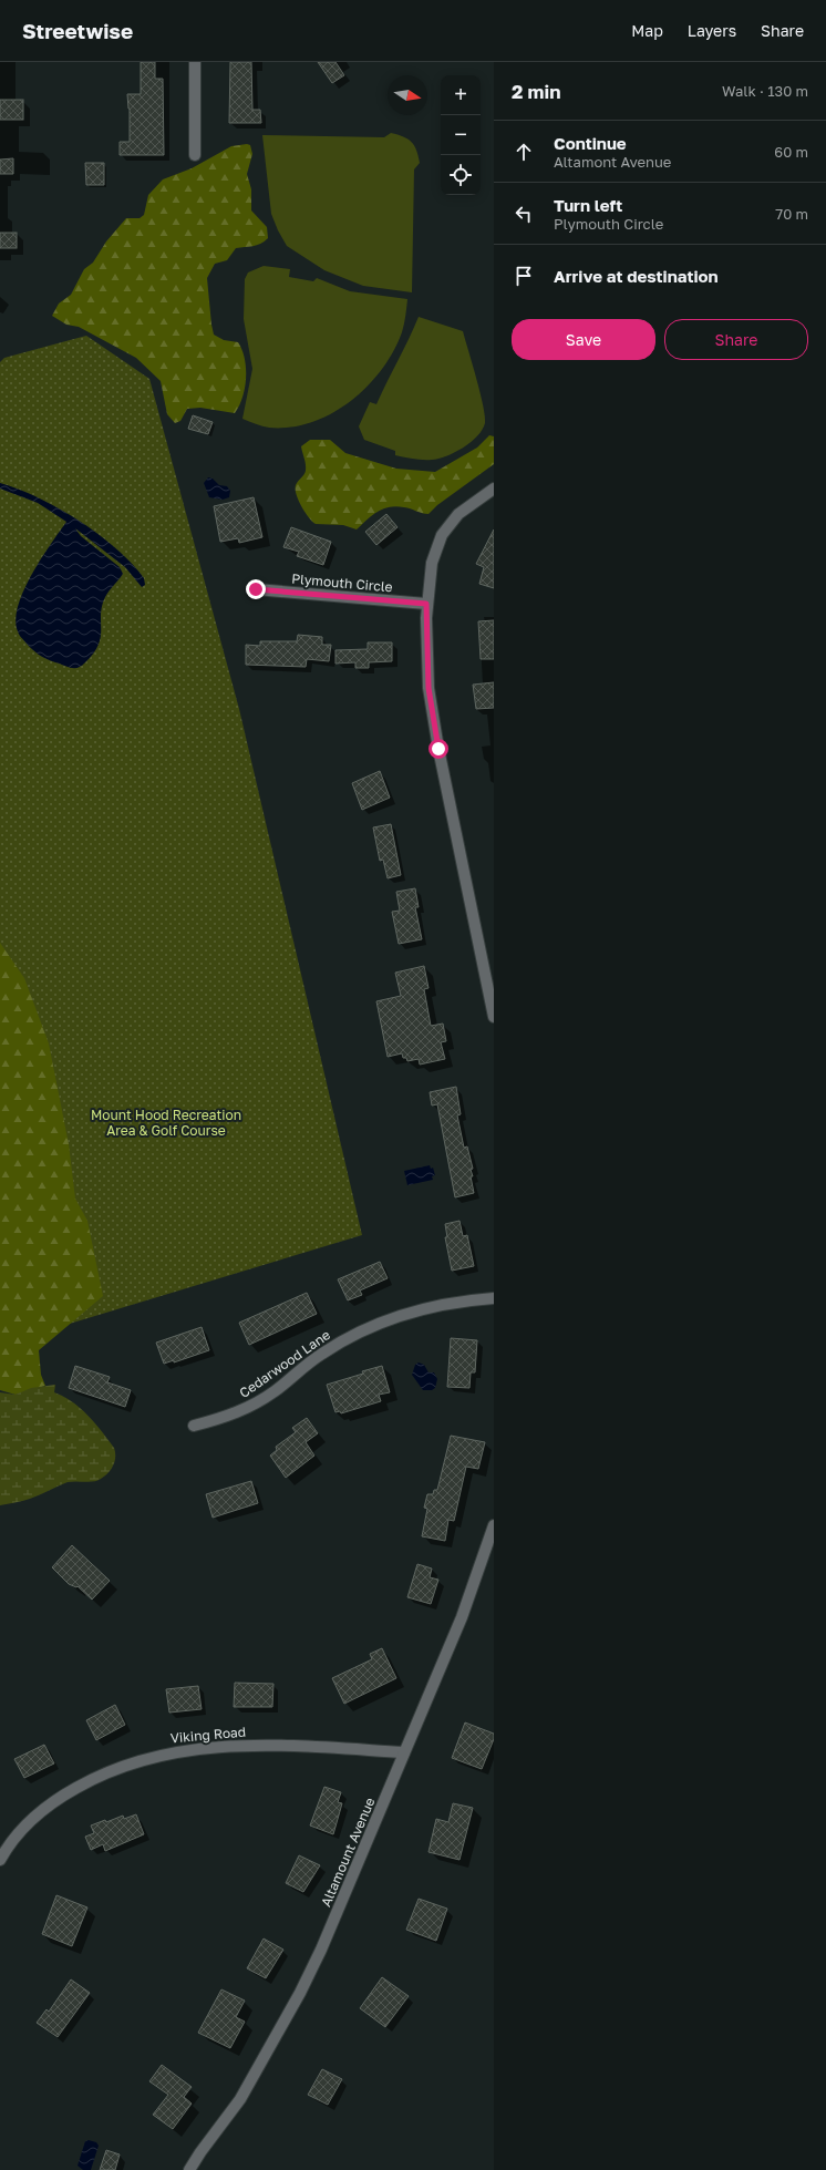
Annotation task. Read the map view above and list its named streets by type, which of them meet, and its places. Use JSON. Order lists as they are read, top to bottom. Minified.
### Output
{"streets":{"street":["Plymouth Circle","Cedarwood Lane","Viking Road","Altamount Avenue"]},"crossings":[["Viking Road","Altamount Avenue"]],"parks":["Mount Hood Recreation Area & Golf Course"],"north":"right","page":{"header":"Streetwise","nav":["Map","Layers","Share"],"heading":["2 min","Walk · 130 m"],"map_buttons":["+","−"],"list":[["Continue","Altamont Avenue","60 m"],["Turn left","Plymouth Circle","70 m"],"Arrive at destination"],"buttons":["Save","Share"]}}
